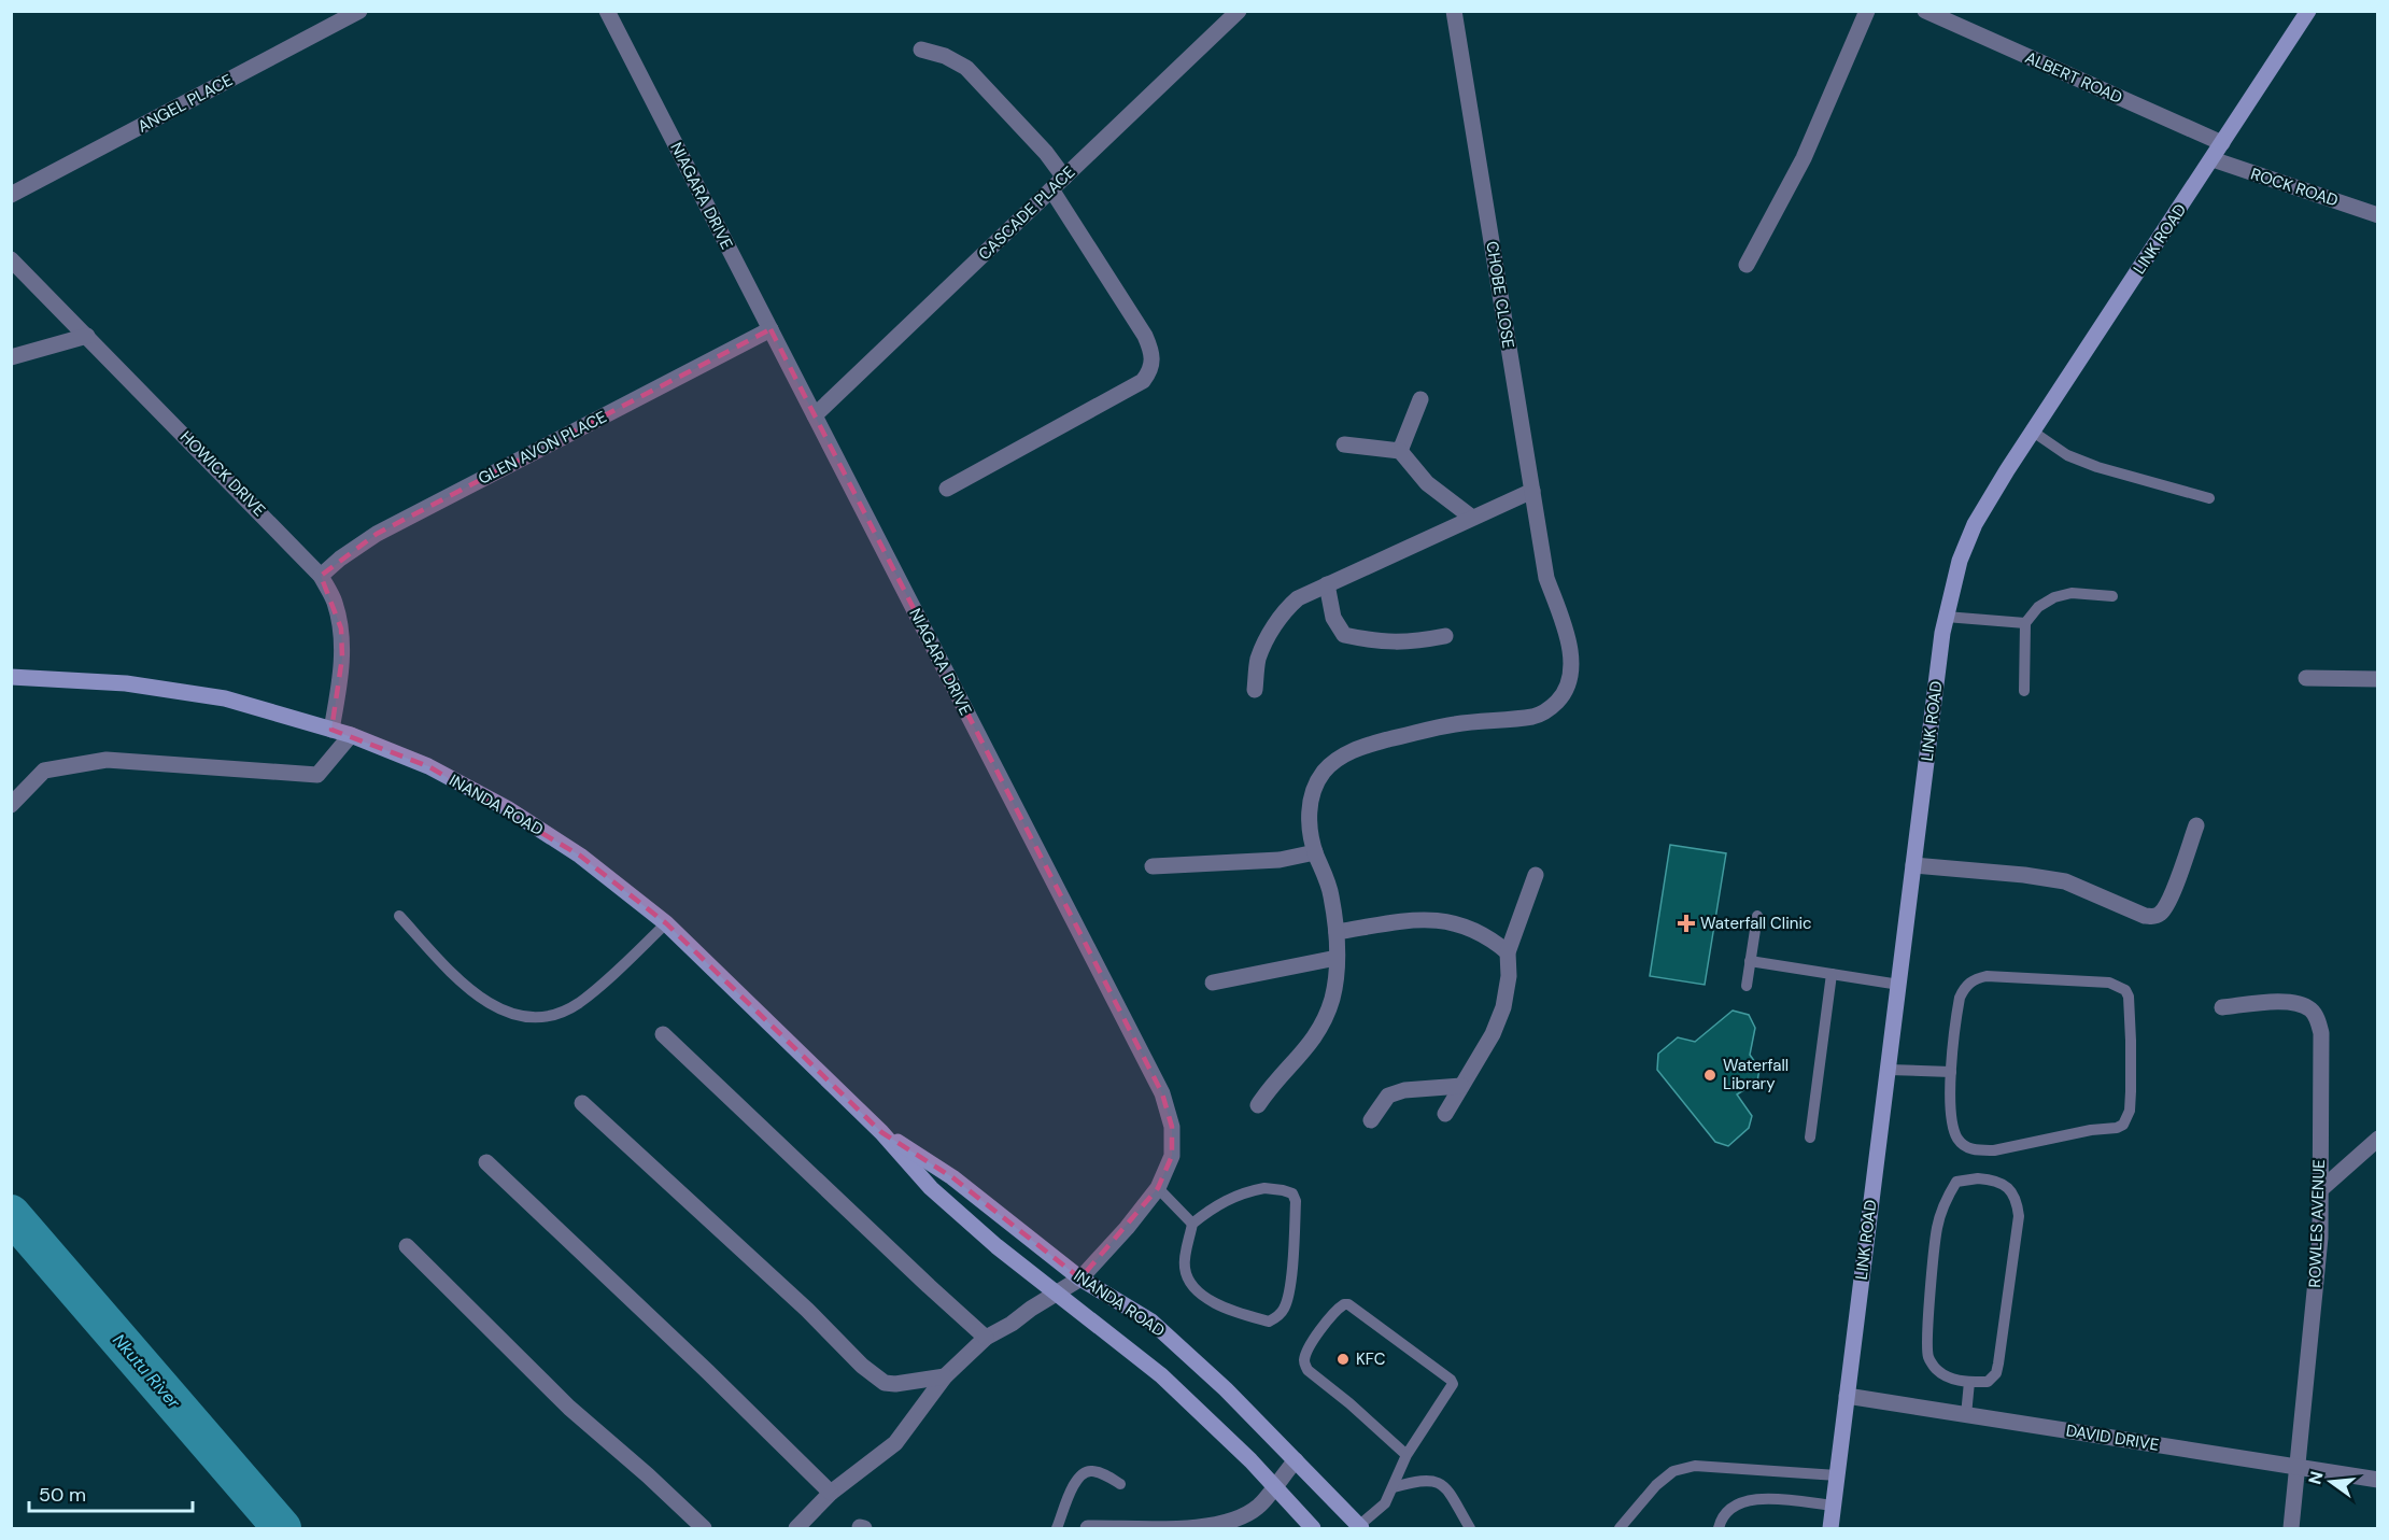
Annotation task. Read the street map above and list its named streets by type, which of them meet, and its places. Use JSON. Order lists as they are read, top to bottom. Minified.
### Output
{"streets":{"street":["ALBERT ROAD","ANGEL PLACE","ROCK ROAD","NIAGARA DRIVE","CASCADE PLACE","LINK ROAD","CHOBE CLOSE","GLEN AVON PLACE","HOWICK DRIVE","INANDA ROAD","ROWLES AVENUE","DAVID DRIVE"]},"crossings":[["ALBERT ROAD","LINK ROAD"],["ROCK ROAD","LINK ROAD"],["NIAGARA DRIVE","CASCADE PLACE"],["NIAGARA DRIVE","GLEN AVON PLACE"],["NIAGARA DRIVE","INANDA ROAD"],["LINK ROAD","DAVID DRIVE"],["GLEN AVON PLACE","HOWICK DRIVE"],["HOWICK DRIVE","INANDA ROAD"],["ROWLES AVENUE","DAVID DRIVE"]],"water":["Nkutu River"],"places":{"health":["Waterfall Clinic"],"other":["Waterfall Library","KFC"]},"scale_bar":"50 m","north":"left"}
